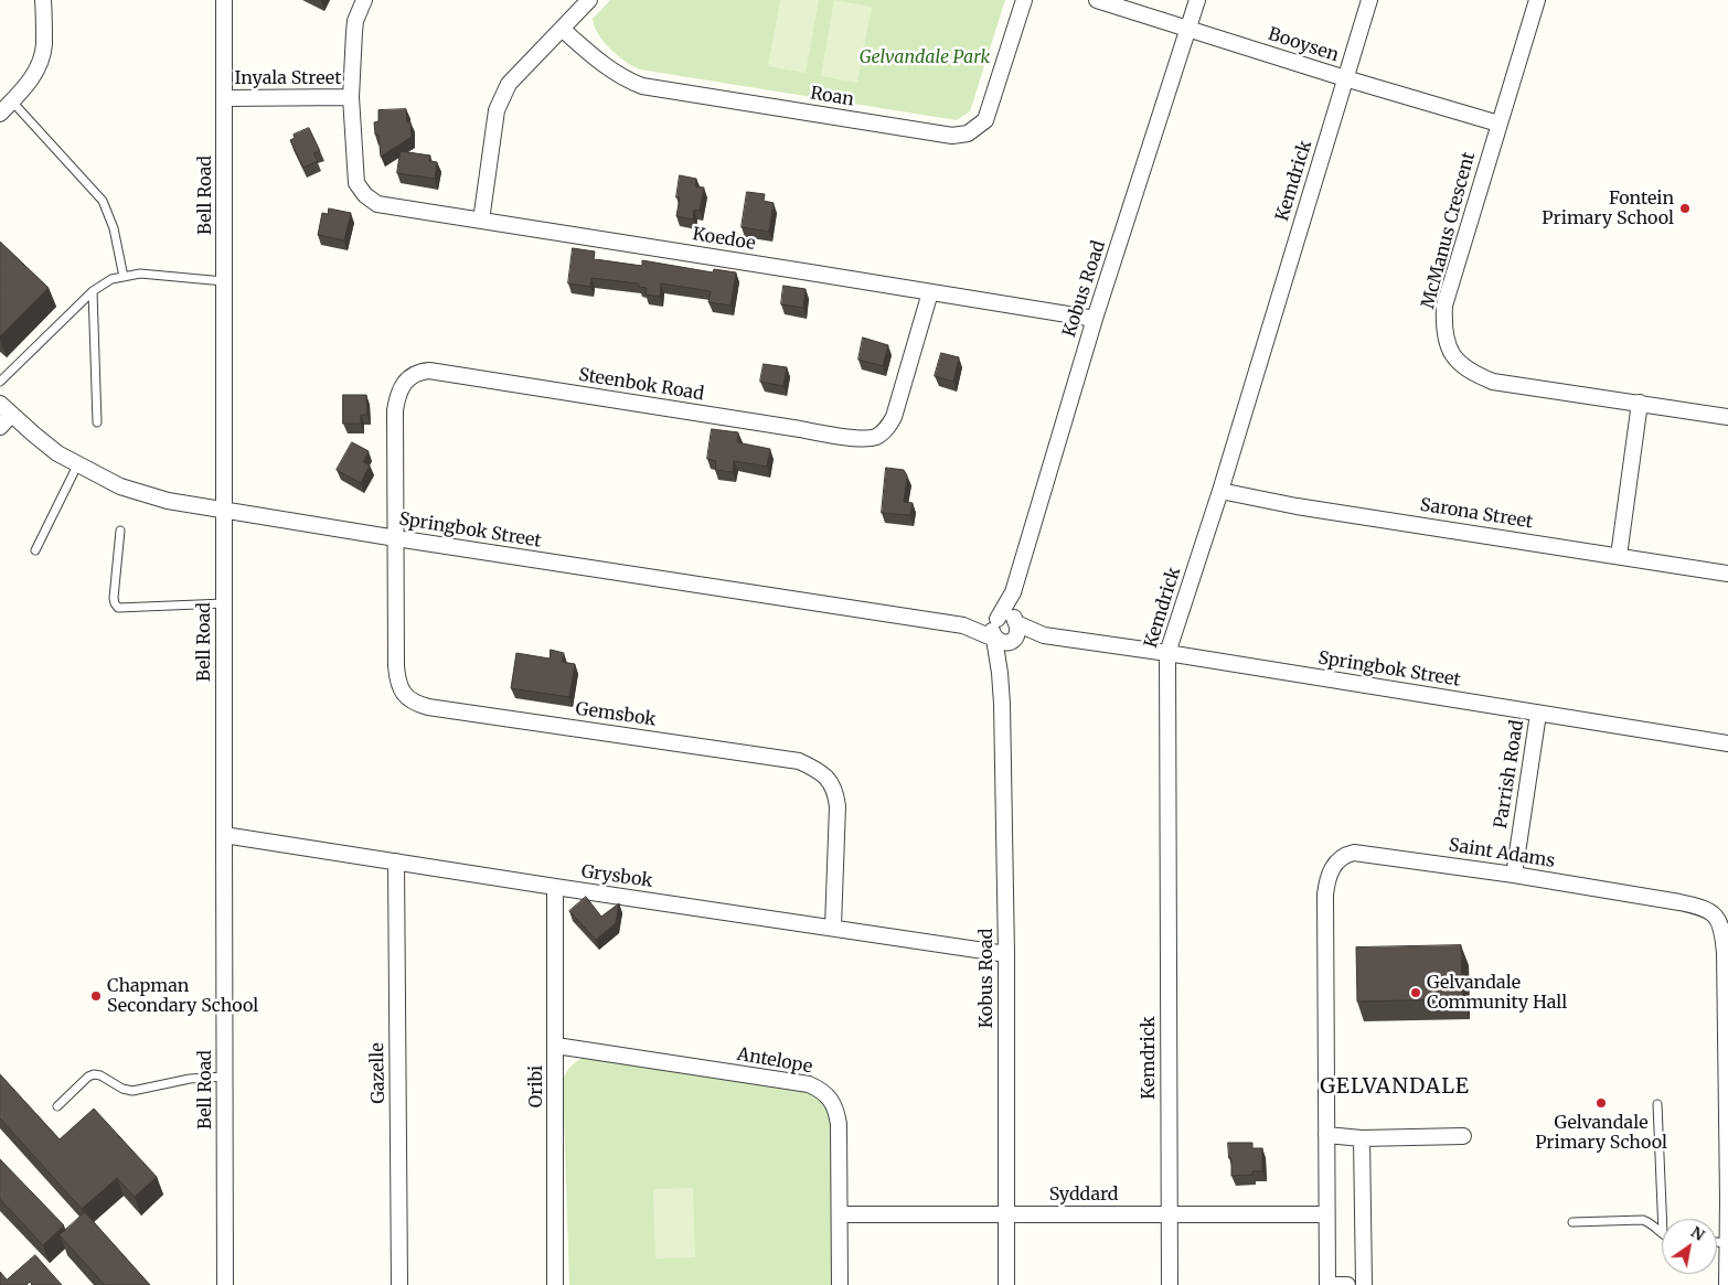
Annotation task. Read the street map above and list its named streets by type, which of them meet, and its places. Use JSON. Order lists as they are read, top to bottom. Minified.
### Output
{"streets":{"street":["Booysen","Inyala Street","Roan","Kemdrick","Bell Road","McManus Crescent","Koedoe","Kobus Road","Steenbok Road","Sarona Street","Springbok Street","Gemsbok","Parrish Road","Saint Adams","Grysbok","Antelope","Gazelle","Oribi","Syddard"]},"crossings":[["Booysen","Kemdrick"],["Booysen","McManus Crescent"],["Booysen","Kobus Road"],["Inyala Street","Bell Road"],["Inyala Street","Koedoe"],["Kemdrick","Sarona Street"],["Kemdrick","Springbok Street"],["Kemdrick","Syddard"],["Bell Road","Springbok Street"],["Bell Road","Grysbok"],["Koedoe","Kobus Road"],["Koedoe","Steenbok Road"],["Kobus Road","Springbok Street"],["Kobus Road","Grysbok"],["Kobus Road","Syddard"],["Steenbok Road","Springbok Street"],["Steenbok Road","Gemsbok"],["Springbok Street","Gemsbok"],["Springbok Street","Parrish Road"],["Gemsbok","Grysbok"],["Parrish Road","Saint Adams"],["Saint Adams","Syddard"],["Grysbok","Gazelle"],["Grysbok","Oribi"],["Antelope","Oribi"],["Antelope","Syddard"]],"districts":["GELVANDALE"],"parks":["Gelvandale Park"],"places":["Fontein Primary School","Gelvandale Community Hall","Chapman Secondary School","Gelvandale Primary School"],"north":"top right"}
